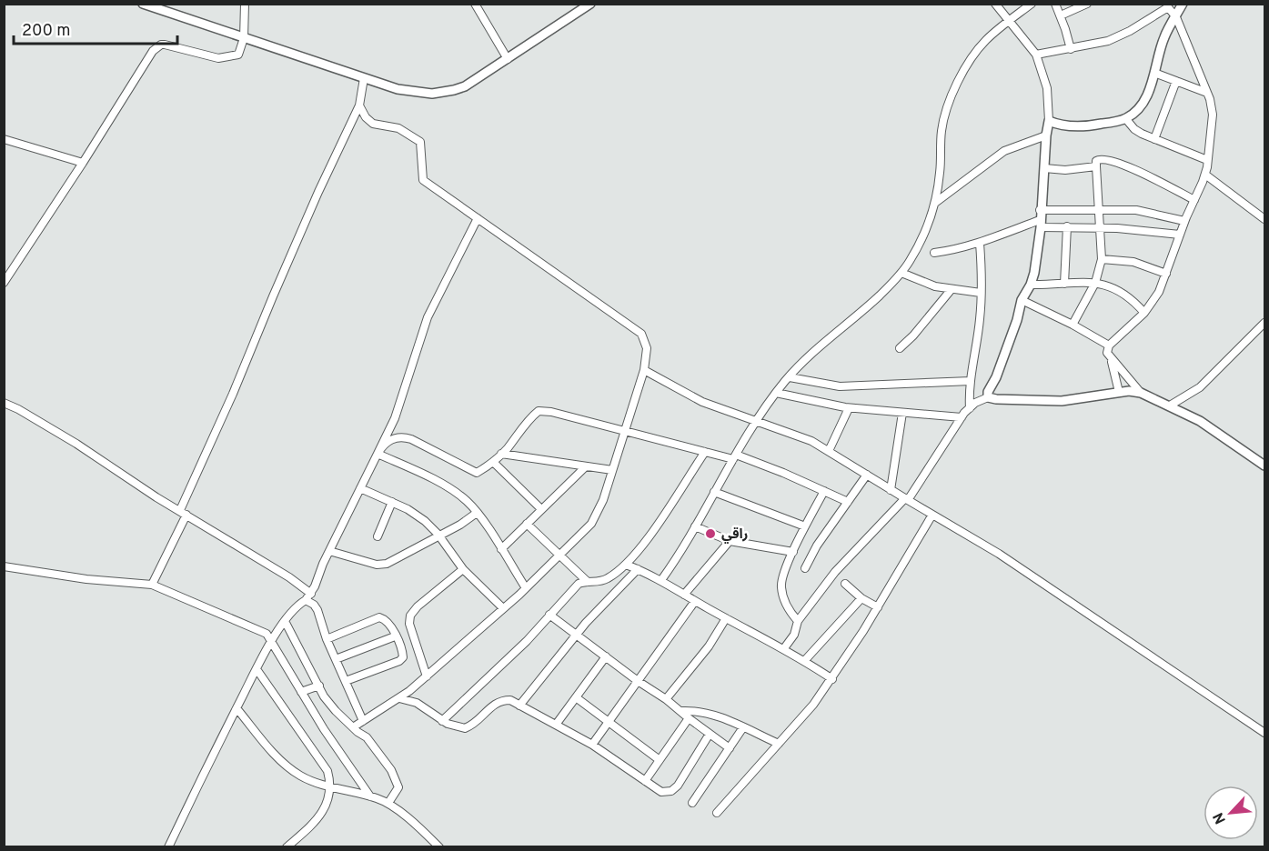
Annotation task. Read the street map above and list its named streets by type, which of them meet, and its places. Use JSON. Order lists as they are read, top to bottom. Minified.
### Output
{"places":["راقي"],"scale_bar":"200 m","north":"bottom left"}
